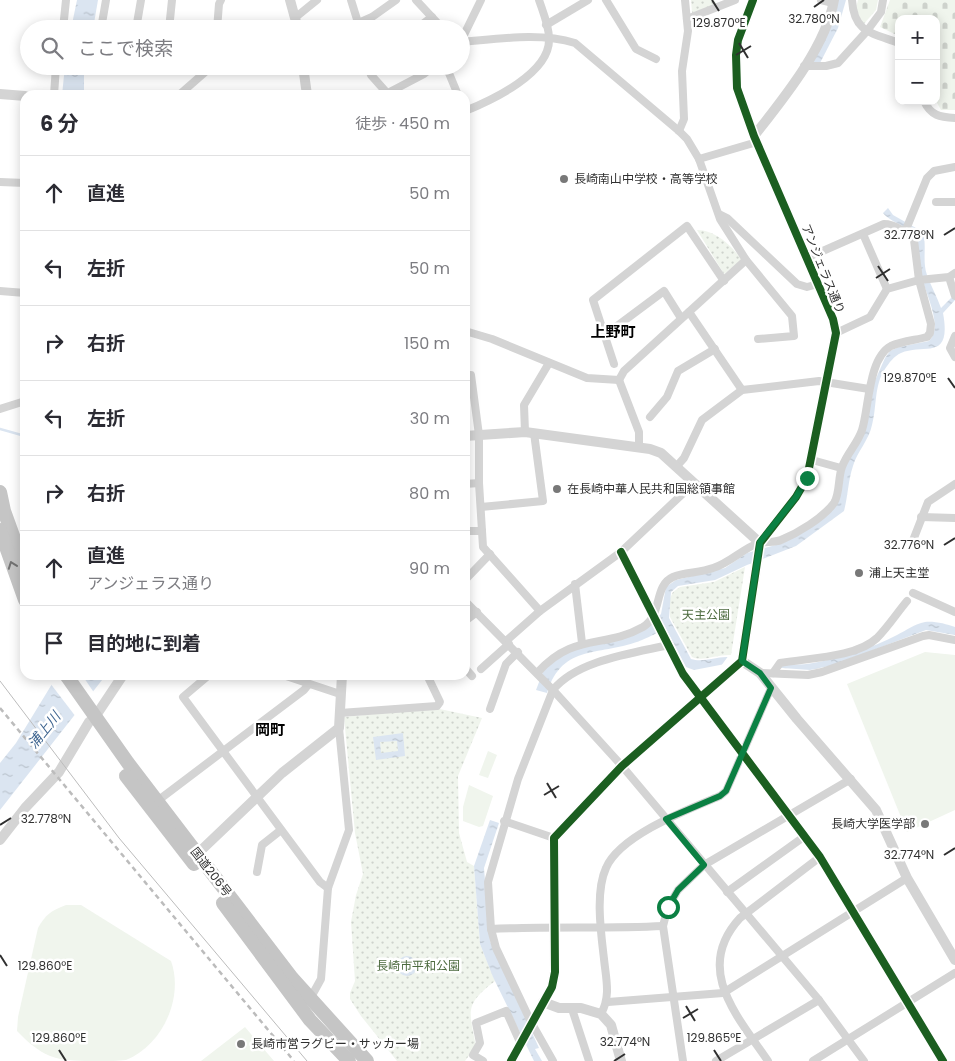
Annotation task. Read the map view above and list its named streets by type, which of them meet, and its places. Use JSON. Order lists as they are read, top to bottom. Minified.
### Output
{"streets":{"highway":["国道206号"],"street":["アンジェラス通り"]},"districts":["上野町","岡町"],"water":["浦上川"],"parks":["天主公園","長崎市平和公園"],"places":["長崎南山中学校・高等学校","在長崎中華人民共和国総領事館","浦上天主堂","長崎大学医学部","長崎市営ラグビー・サッカー場"],"page":{"map_buttons":["+","−"],"search":"ここで検索","heading":["6 分","徒歩 · 450 m"],"list":[["直進","50 m"],["左折","50 m"],["右折","150 m"],["左折","30 m"],["右折","80 m"],["直進","アンジェラス通り","90 m"],"目的地に到着"]},"coordinates":["32.780°N","129.870°E","32.778°N","32.776°N","32.774°N","129.860°E","129.865°E"]}
